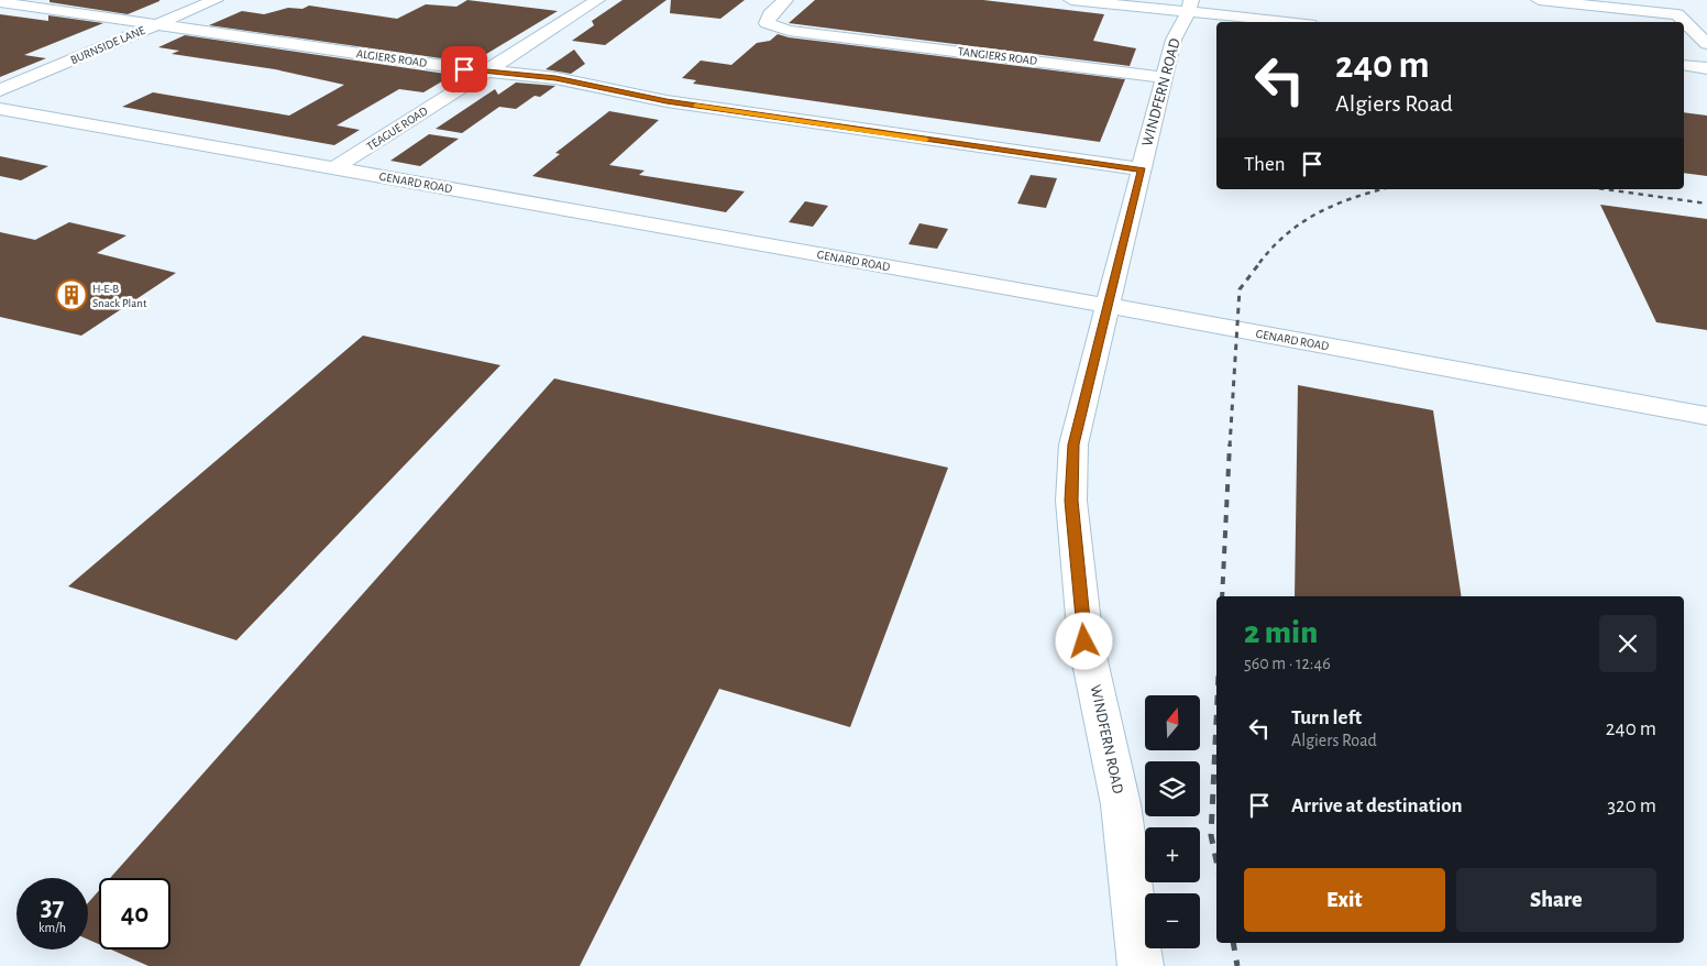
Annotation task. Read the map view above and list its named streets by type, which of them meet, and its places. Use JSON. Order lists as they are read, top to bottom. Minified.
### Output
{"streets":{"street":["BURNSIDE LANE","TANGIERS ROAD","ALGIERS ROAD","WINDFERN ROAD","TEAGUE ROAD","GENARD ROAD"]},"crossings":[["BURNSIDE LANE","ALGIERS ROAD"],["TANGIERS ROAD","WINDFERN ROAD"],["ALGIERS ROAD","WINDFERN ROAD"],["ALGIERS ROAD","TEAGUE ROAD"],["WINDFERN ROAD","GENARD ROAD"],["TEAGUE ROAD","GENARD ROAD"]],"places":{"building":["H-E-B Snack Plant"]},"north":"top","page":{"turn":["240 m","Algiers Road"],"then":"Then","heading":["2 min","560 m · 12:46"],"list":[{"name":"Turn left","note":"Algiers Road","value":"240 m"},{"name":"Arrive at destination","value":"320 m"}],"map_buttons":["+","−"],"buttons":["Exit","Share"],"speed":"37 km/h","limit":"40"}}
